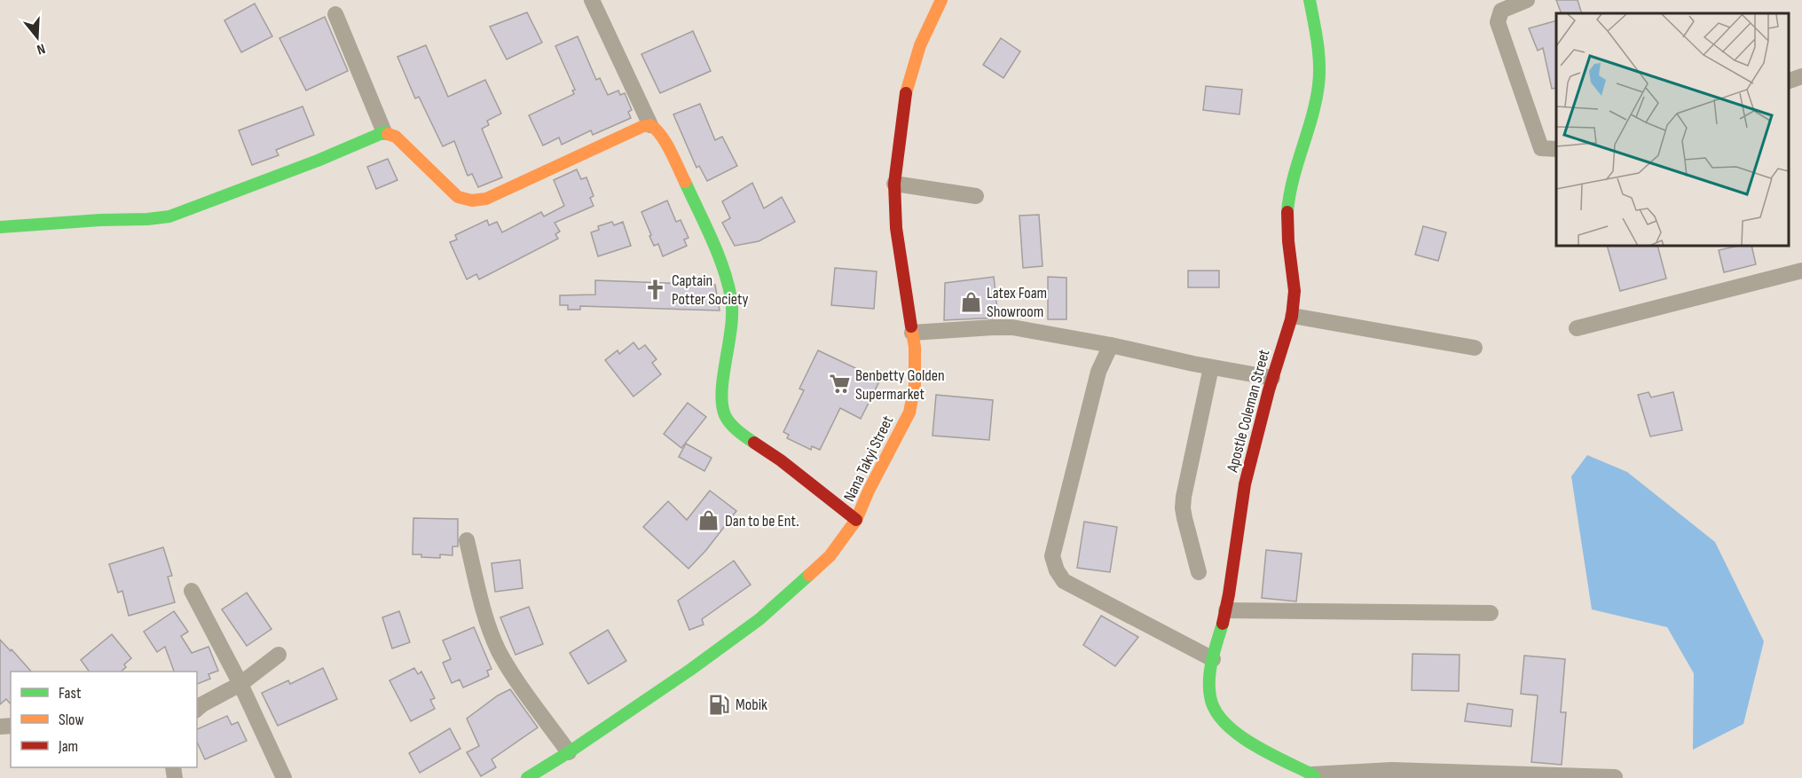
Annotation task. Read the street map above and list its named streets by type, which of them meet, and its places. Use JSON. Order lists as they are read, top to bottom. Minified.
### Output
{"streets":{"street":["Apostle Coleman Street","Nana Takyi Street"]},"places":{"church":["Captain Potter Society"],"shop":["Latex Foam Showroom","Dan to be Ent."],"supermarket":["Benbetty Golden Supermarket"],"fuel station":["Mobik"]},"legend":["Fast","Slow","Jam"],"north":"bottom"}
